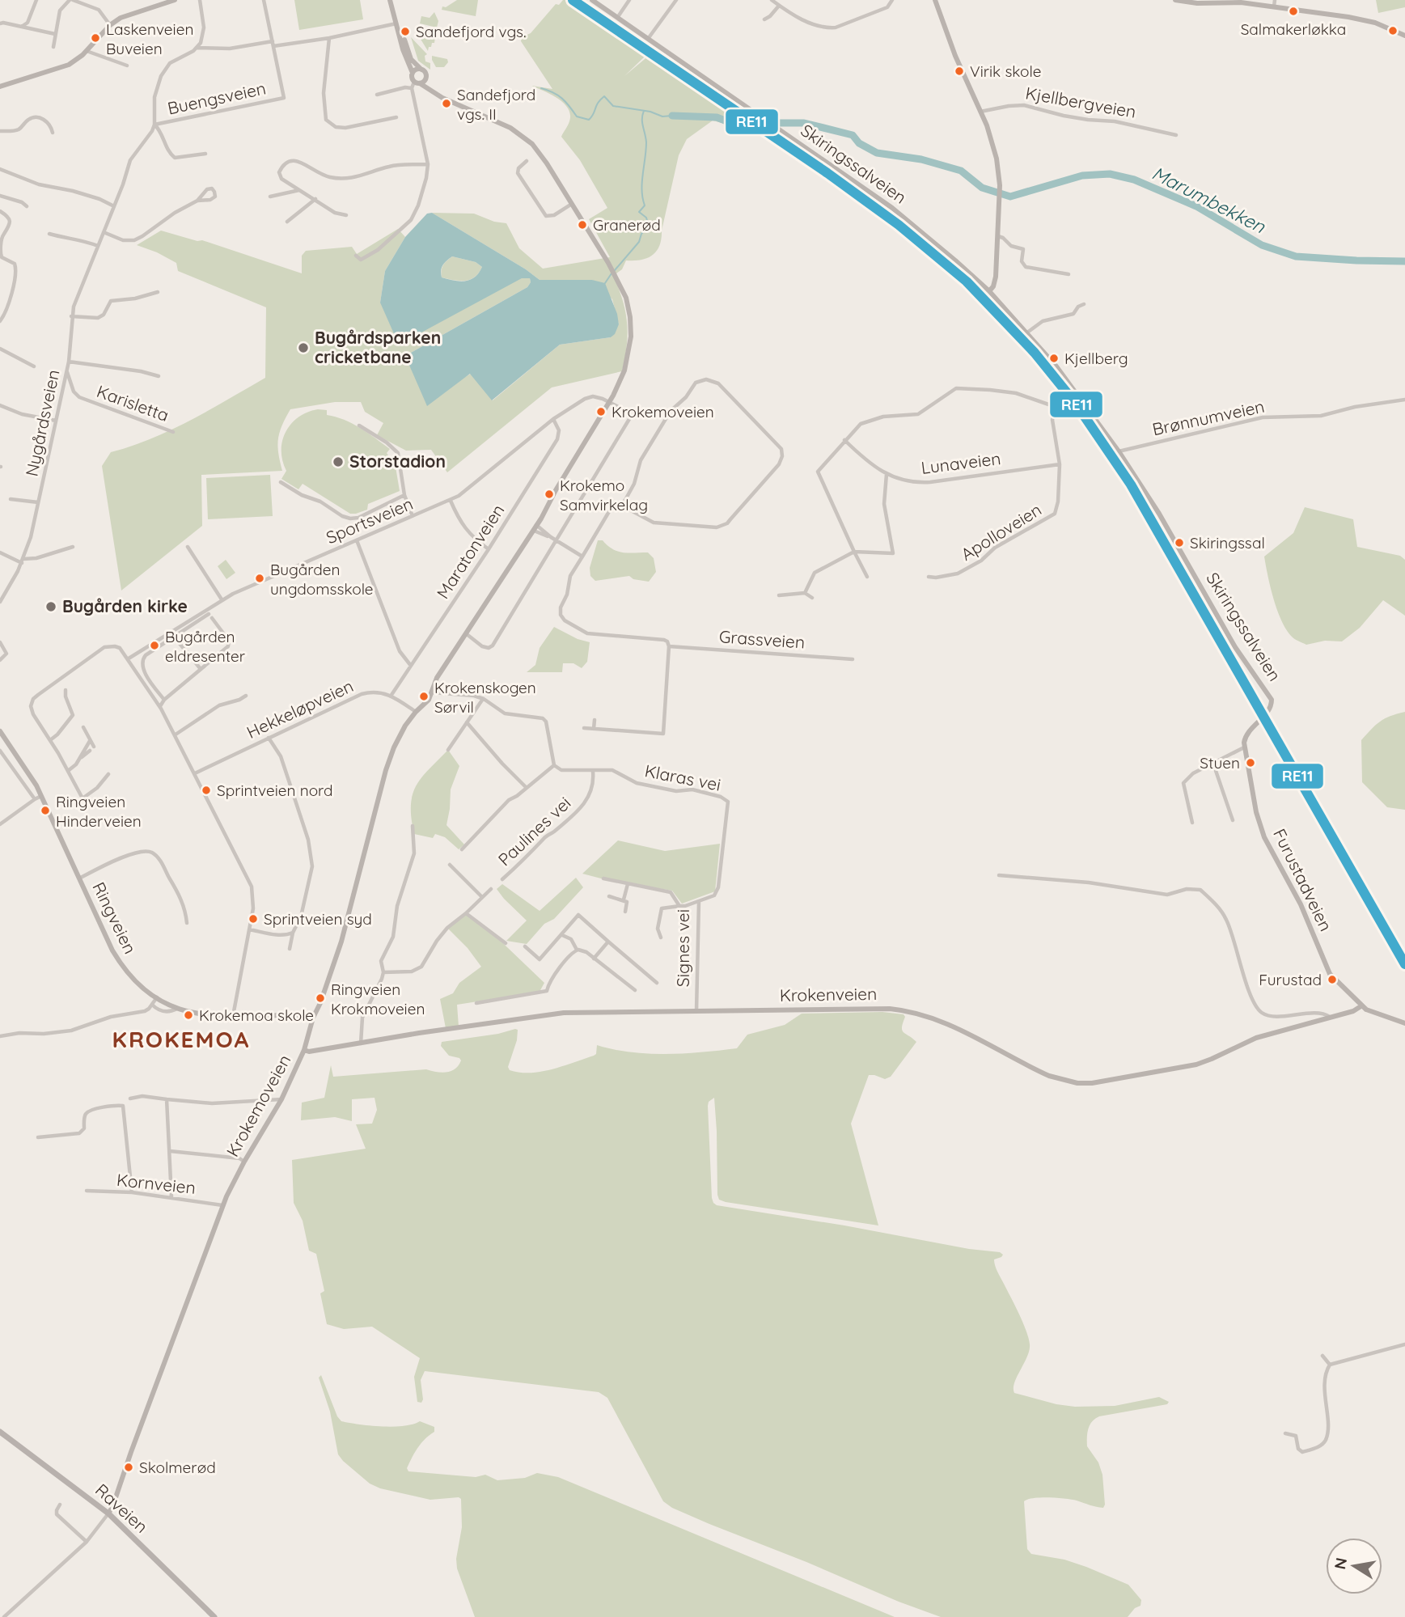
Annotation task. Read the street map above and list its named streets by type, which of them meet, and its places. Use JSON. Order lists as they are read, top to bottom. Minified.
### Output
{"streets":{"main road":["Skiringssalveien","Furustadveien","Ringveien","Krokenveien","Krokemoveien","Raveien"],"street":["Buengsveien","Kjellbergveien","Karisletta","Brønnumveien","Nygårdsveien","Lunaveien","Sportsveien","Apolloveien","Maratonveien","Grassveien","Hekkeløpveien","Klaras vei","Paulines vei","Signes vei","Kornveien"]},"crossings":[["Buengsveien","Nygårdsveien"],["Skiringssalveien","Brønnumveien"],["Skiringssalveien","Furustadveien"],["Karisletta","Nygårdsveien"],["Lunaveien","Apolloveien"],["Sportsveien","Maratonveien"],["Sportsveien","Krokemoveien"],["Maratonveien","Hekkeløpveien"],["Klaras vei","Paulines vei"],["Klaras vei","Signes vei"],["Furustadveien","Krokenveien"],["Ringveien","Krokemoveien"],["Signes vei","Krokenveien"],["Krokenveien","Krokemoveien"],["Krokemoveien","Kornveien"],["Krokemoveien","Raveien"]],"districts":["KROKEMOA"],"water":["Marumbekken"],"places":["Salmakerløkka","Sandefjord vgs.","Laskenveien Buveien","Virik skole","Sandefjord vgs. II","Granerød","Bugårdsparken cricketbane","Kjellberg","Krokemoveien","Storstadion","Krokemo Samvirkelag","Skiringssal","Bugården ungdomsskole","Bugården kirke","Bugården eldresenter","Krokenskogen Sørvil","Stuen","Sprintveien nord","Ringveien Hinderveien","Sprintveien syd","Furustad","Ringveien Krokmoveien","Krokemoa skole","Skolmerød"],"lines":["transit line RE11"],"north":"left"}
